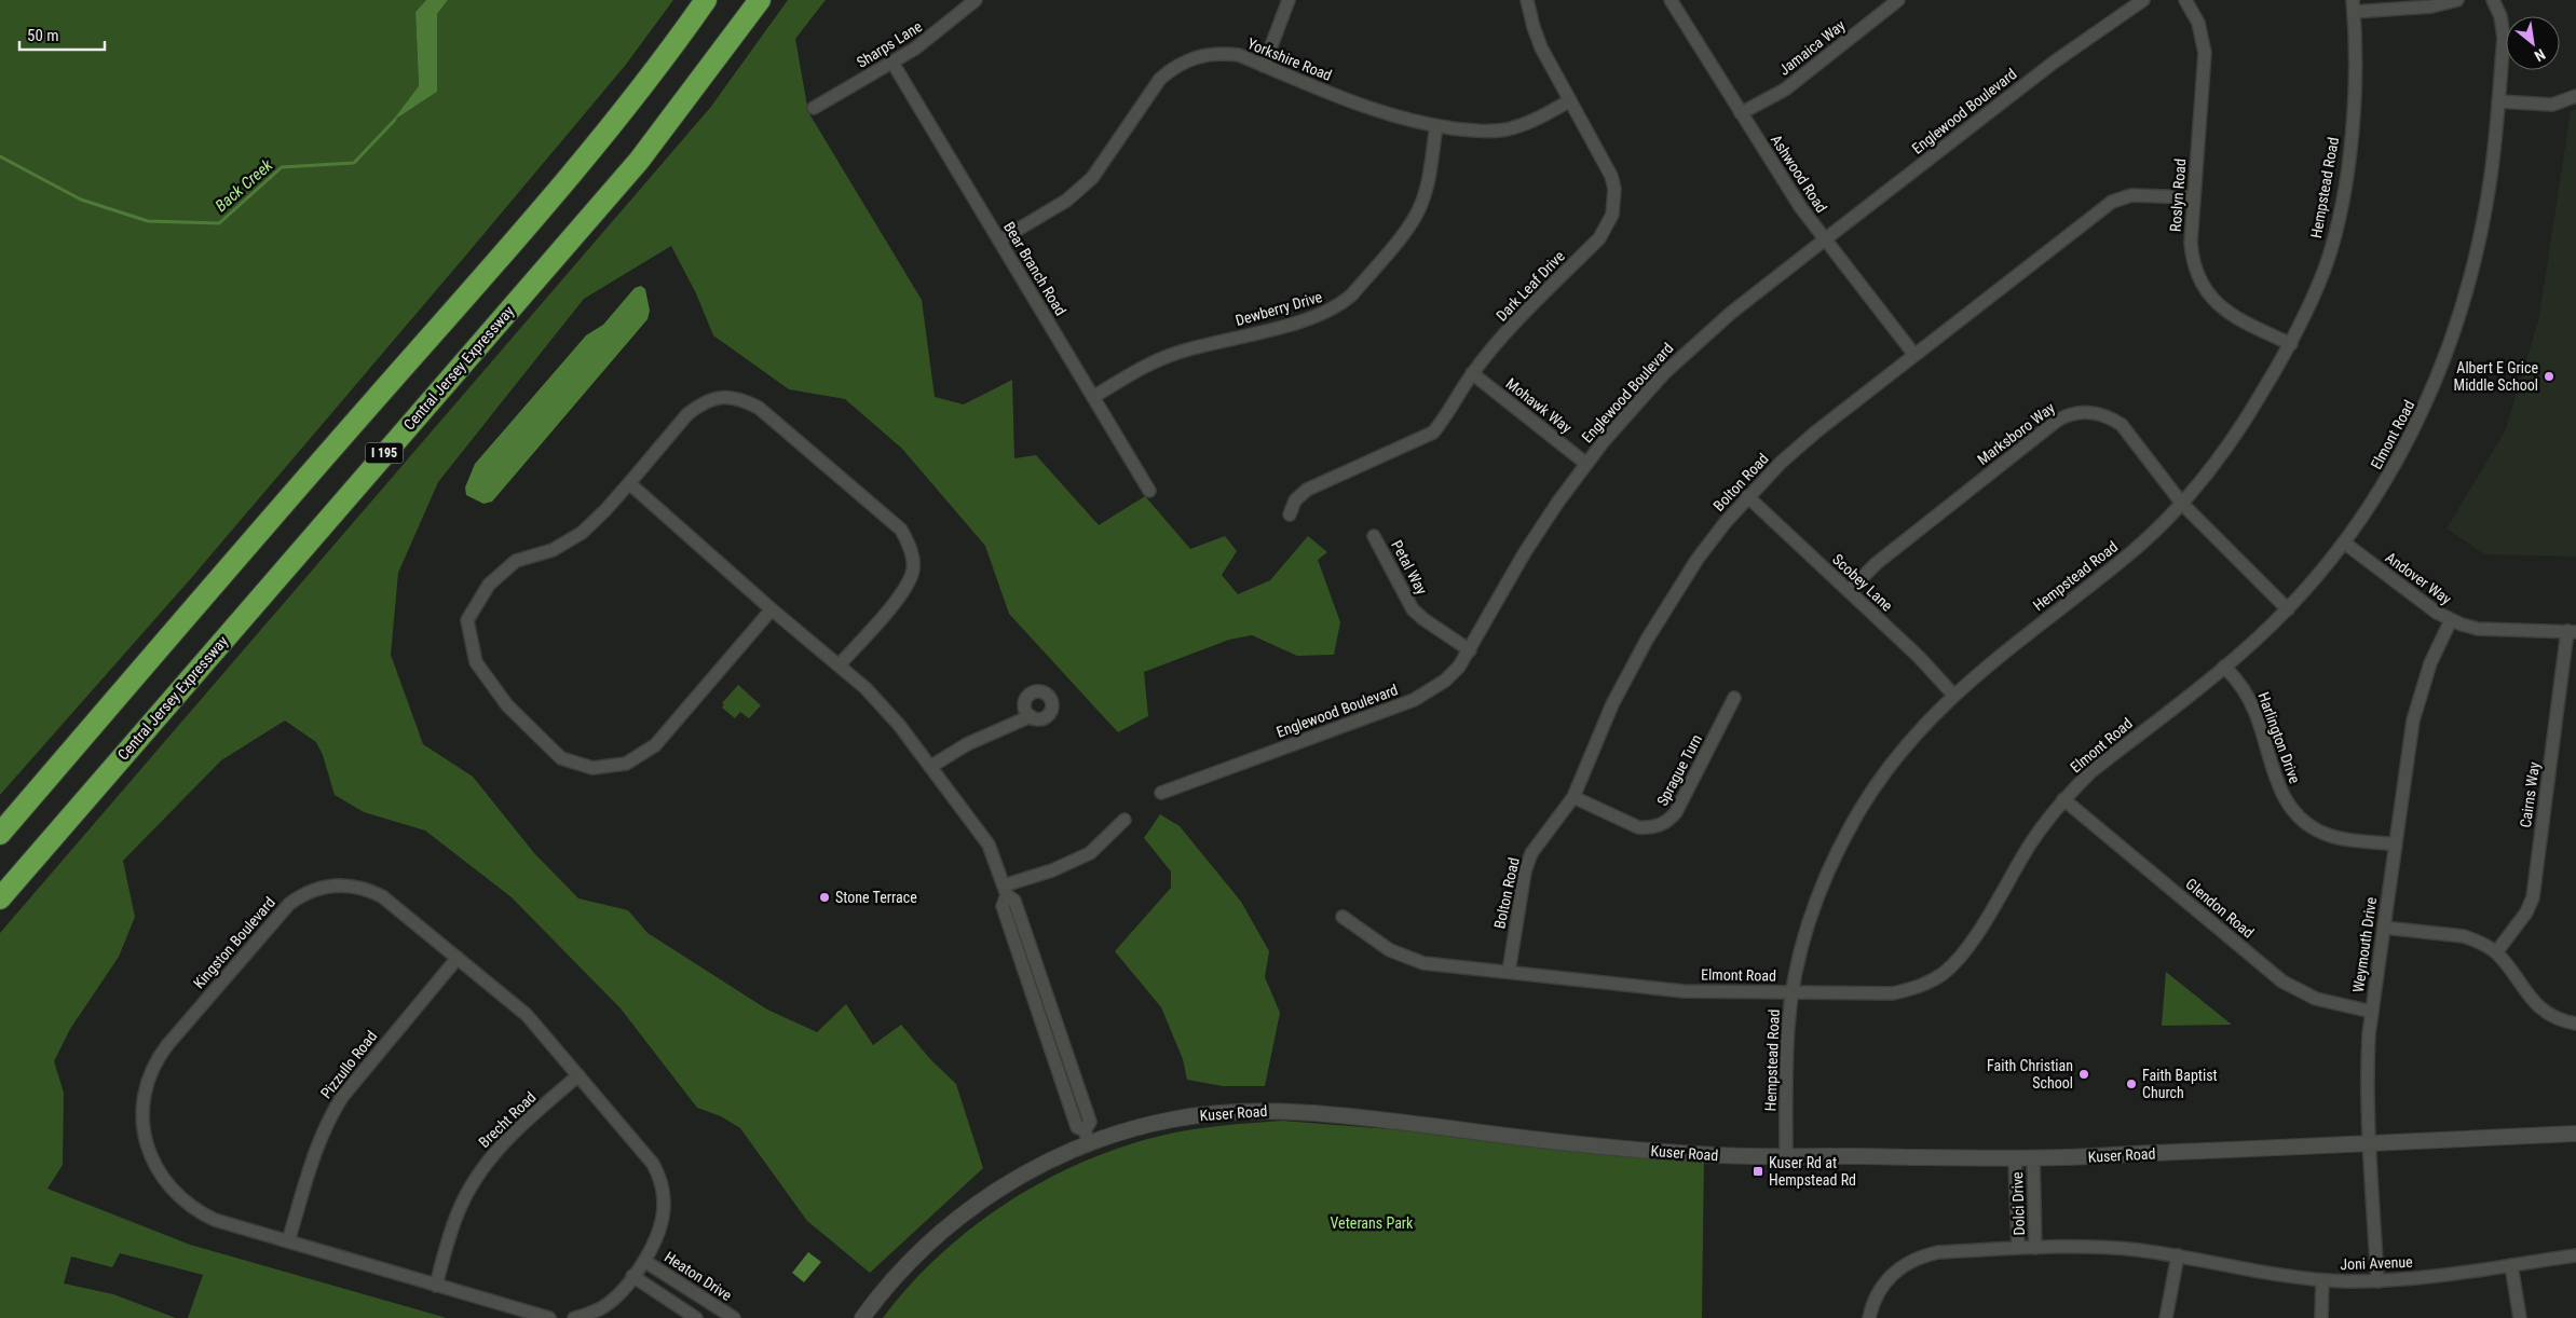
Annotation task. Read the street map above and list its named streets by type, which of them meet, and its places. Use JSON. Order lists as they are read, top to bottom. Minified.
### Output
{"streets":{"highway":["Central Jersey Expressway","I 195"],"street":["Sharps Lane","Jamaica Way","Yorkshire Road","Englewood Boulevard","Ashwood Road","Hempstead Road","Roslyn Road","Bear Branch Road","Dark Leaf Drive","Dewberry Drive","Mohawk Way","Marksboro Way","Elmont Road","Bolton Road","Petal Way","Andover Way","Scobey Lane","Harlington Drive","Sprague Turn","Cairns Way","Glendon Road","Kingston Boulevard","Weymouth Drive","Pizzullo Road","Kuser Road","Brecht Road","Dolci Drive","Joni Avenue","Heaton Drive"]},"crossings":[["Sharps Lane","Bear Branch Road"],["Jamaica Way","Ashwood Road"],["Yorkshire Road","Bear Branch Road"],["Yorkshire Road","Dark Leaf Drive"],["Yorkshire Road","Dewberry Drive"],["Englewood Boulevard","Ashwood Road"],["Englewood Boulevard","Mohawk Way"],["Englewood Boulevard","Petal Way"],["Ashwood Road","Bolton Road"],["Hempstead Road","Roslyn Road"],["Hempstead Road","Marksboro Way"],["Hempstead Road","Elmont Road"],["Hempstead Road","Scobey Lane"],["Hempstead Road","Kuser Road"],["Roslyn Road","Bolton Road"],["Bear Branch Road","Dewberry Drive"],["Dark Leaf Drive","Mohawk Way"],["Marksboro Way","Elmont Road"],["Marksboro Way","Scobey Lane"],["Elmont Road","Bolton Road"],["Elmont Road","Andover Way"],["Elmont Road","Harlington Drive"],["Elmont Road","Glendon Road"],["Bolton Road","Scobey Lane"],["Bolton Road","Sprague Turn"],["Andover Way","Cairns Way"],["Andover Way","Weymouth Drive"],["Harlington Drive","Weymouth Drive"],["Glendon Road","Weymouth Drive"],["Kingston Boulevard","Pizzullo Road"],["Kingston Boulevard","Brecht Road"],["Kingston Boulevard","Heaton Drive"],["Weymouth Drive","Kuser Road"],["Weymouth Drive","Joni Avenue"],["Kuser Road","Dolci Drive"],["Dolci Drive","Joni Avenue"]],"water":["Back Creek"],"parks":["Veterans Park"],"places":{"other":["Albert E Grice Middle School","Stone Terrace","Faith Christian School","Faith Baptist Church"],"transit":["Kuser Rd at Hempstead Rd"]},"scale_bar":"50 m","north":"bottom right"}
